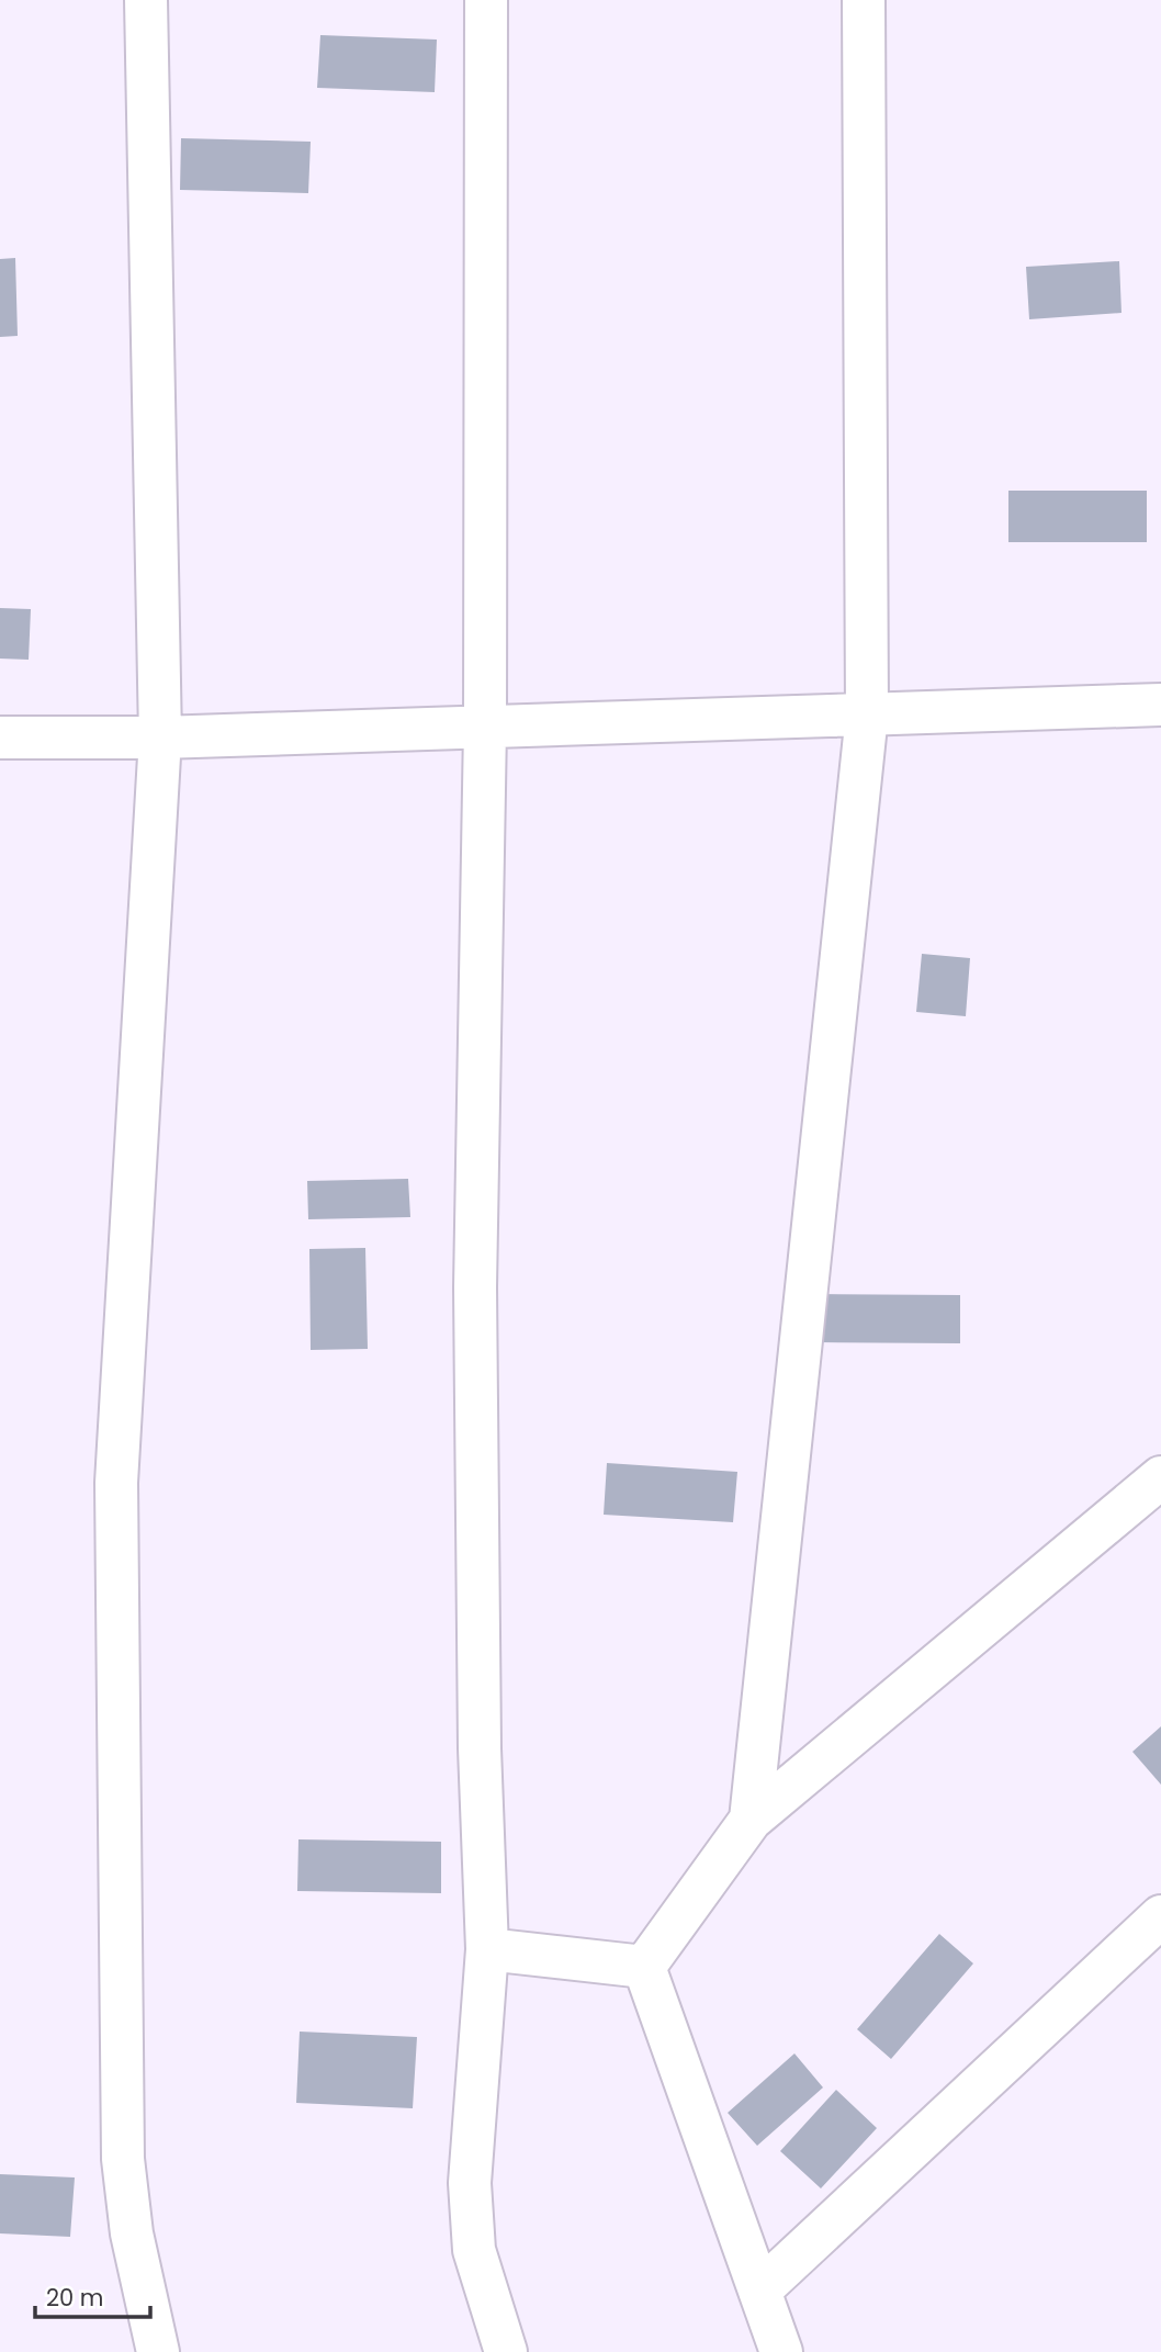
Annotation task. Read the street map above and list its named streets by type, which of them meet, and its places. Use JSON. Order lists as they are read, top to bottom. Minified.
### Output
{"scale_bar":"20 m"}
